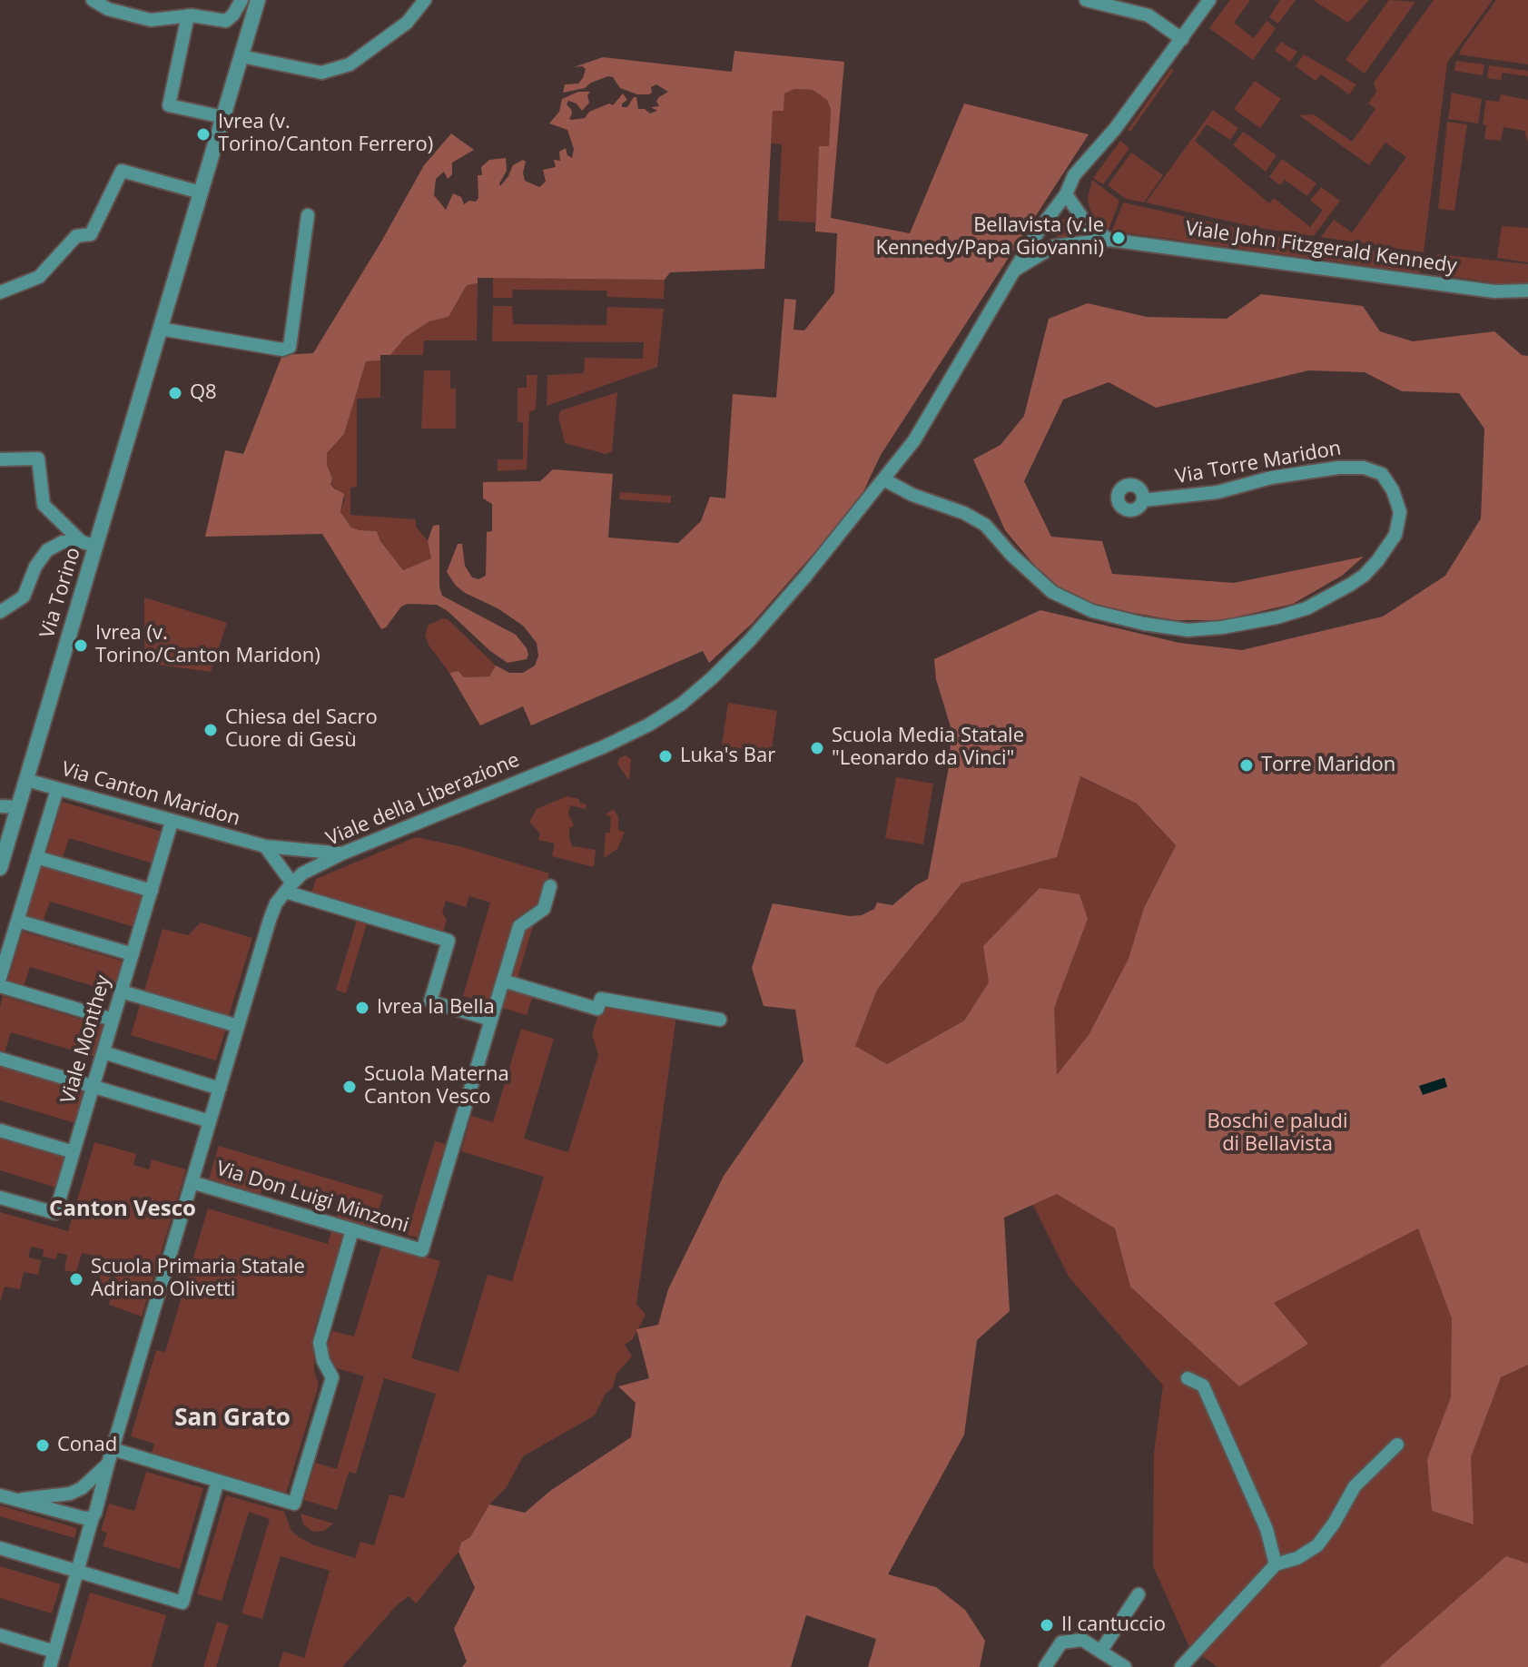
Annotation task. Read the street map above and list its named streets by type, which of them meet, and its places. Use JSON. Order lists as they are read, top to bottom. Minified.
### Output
{"streets":{"street":["Viale John Fitzgerald Kennedy","Via Torre Maridon","Via Torino","Via Canton Maridon","Viale della Liberazione","Viale Monthey","Via Don Luigi Minzoni"]},"crossings":[["Viale John Fitzgerald Kennedy","Viale della Liberazione"],["Via Torre Maridon","Viale della Liberazione"],["Via Torino","Via Canton Maridon"],["Via Canton Maridon","Viale della Liberazione"],["Via Canton Maridon","Viale Monthey"],["Viale della Liberazione","Via Don Luigi Minzoni"]],"districts":["Canton Vesco","San Grato"],"parks":["Boschi e paludi di Bellavista"],"places":["Ivrea (v. Torino/Canton Ferrero)","Bellavista (v.le Kennedy/Papa Giovanni)","Q8","Ivrea (v. Torino/Canton Maridon)","Chiesa del Sacro Cuore di Gesù","Scuola Media Statale \"Leonardo da Vinci\"","Luka's Bar","Torre Maridon","Ivrea la Bella","Scuola Materna Canton Vesco","Scuola Primaria Statale Adriano Olivetti","Conad","Il cantuccio"]}
